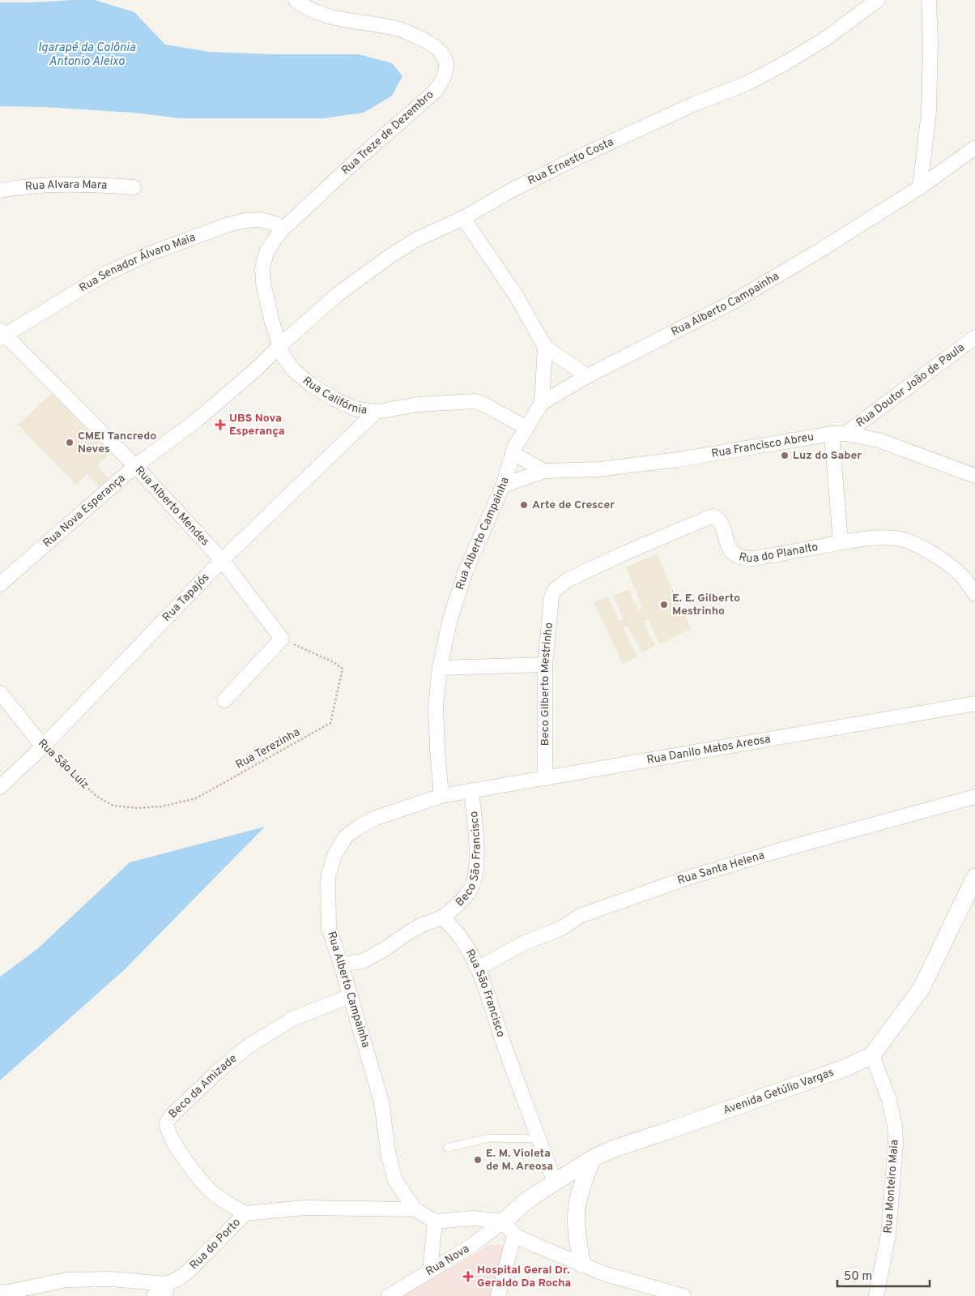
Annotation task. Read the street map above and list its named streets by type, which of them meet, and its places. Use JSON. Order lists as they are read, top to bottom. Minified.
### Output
{"streets":{"street":["Rua Treze de Dezembro","Rua Ernesto Costa","Rua Alvara Mara","Rua Senador Álvaro Maia","Rua Alberto Campainha","Rua Doutor João de Paula","Rua Califórnia","Rua Francisco Abreu","Rua Alberto Mendes","Rua Nova Esperança","Rua do Planalto","Rua Tapajós","Beco Gilberto Mestrinho","Rua Danilo Matos Areosa","Rua São Luiz","Beco São Francisco","Rua Santa Helena","Rua São Francisco","Beco da Amizade","Avenida Getúlio Vargas","Rua Monteiro Maia","Rua do Porto","Rua Nova"],"path":["Rua Terezinha"]},"crossings":[["Rua Treze de Dezembro","Rua Senador Álvaro Maia"],["Rua Treze de Dezembro","Rua Califórnia"],["Rua Ernesto Costa","Rua Califórnia"],["Rua Ernesto Costa","Rua Nova Esperança"],["Rua Senador Álvaro Maia","Rua Califórnia"],["Rua Senador Álvaro Maia","Rua Alberto Mendes"],["Rua Alberto Campainha","Rua Califórnia"],["Rua Alberto Campainha","Rua Francisco Abreu"],["Rua Alberto Campainha","Rua Danilo Matos Areosa"],["Rua Alberto Campainha","Beco da Amizade"],["Rua Alberto Campainha","Rua do Porto"],["Rua Doutor João de Paula","Rua Francisco Abreu"],["Rua Califórnia","Rua Nova Esperança"],["Rua Califórnia","Rua Tapajós"],["Rua Alberto Mendes","Rua Nova Esperança"],["Rua Alberto Mendes","Rua Tapajós"],["Rua Alberto Mendes","Rua Terezinha"],["Rua do Planalto","Beco Gilberto Mestrinho"],["Rua Tapajós","Rua São Luiz"],["Beco Gilberto Mestrinho","Rua Danilo Matos Areosa"],["Rua Terezinha","Rua São Luiz"],["Rua Danilo Matos Areosa","Beco São Francisco"],["Beco São Francisco","Rua São Francisco"],["Rua Santa Helena","Rua São Francisco"],["Rua São Francisco","Avenida Getúlio Vargas"],["Beco da Amizade","Rua do Porto"],["Avenida Getúlio Vargas","Rua Monteiro Maia"],["Avenida Getúlio Vargas","Rua Nova"]],"water":["Igarapé da Colônia Antonio Aleixo"],"places":{"health":["UBS Nova Esperança","Hospital Geral Dr. Geraldo Da Rocha"],"other":["CMEI Tancredo Neves","Luz do Saber","Arte de Crescer","E. E. Gilberto Mestrinho","E. M. Violeta de M. Areosa"]},"scale_bar":"50 m"}
